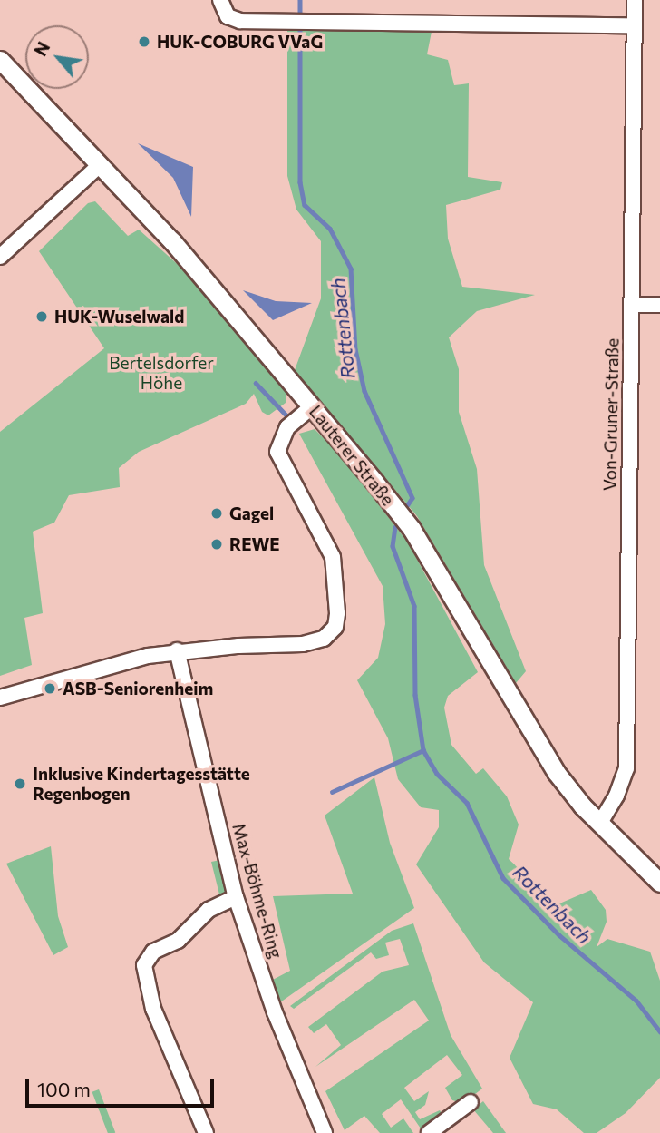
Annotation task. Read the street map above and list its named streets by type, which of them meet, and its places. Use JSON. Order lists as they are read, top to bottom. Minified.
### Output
{"streets":{"street":["Von-Gruner-Straße","Lauterer Straße","Max-Böhme-Ring"]},"crossings":[["Von-Gruner-Straße","Lauterer Straße"]],"water":["Rottenbach"],"parks":["Bertelsdorfer Höhe"],"places":["HUK-COBURG VVaG","HUK-Wuselwald","Gagel","REWE","ASB-Seniorenheim","Inklusive Kindertagesstätte Regenbogen"],"scale_bar":"100 m","north":"top left"}
